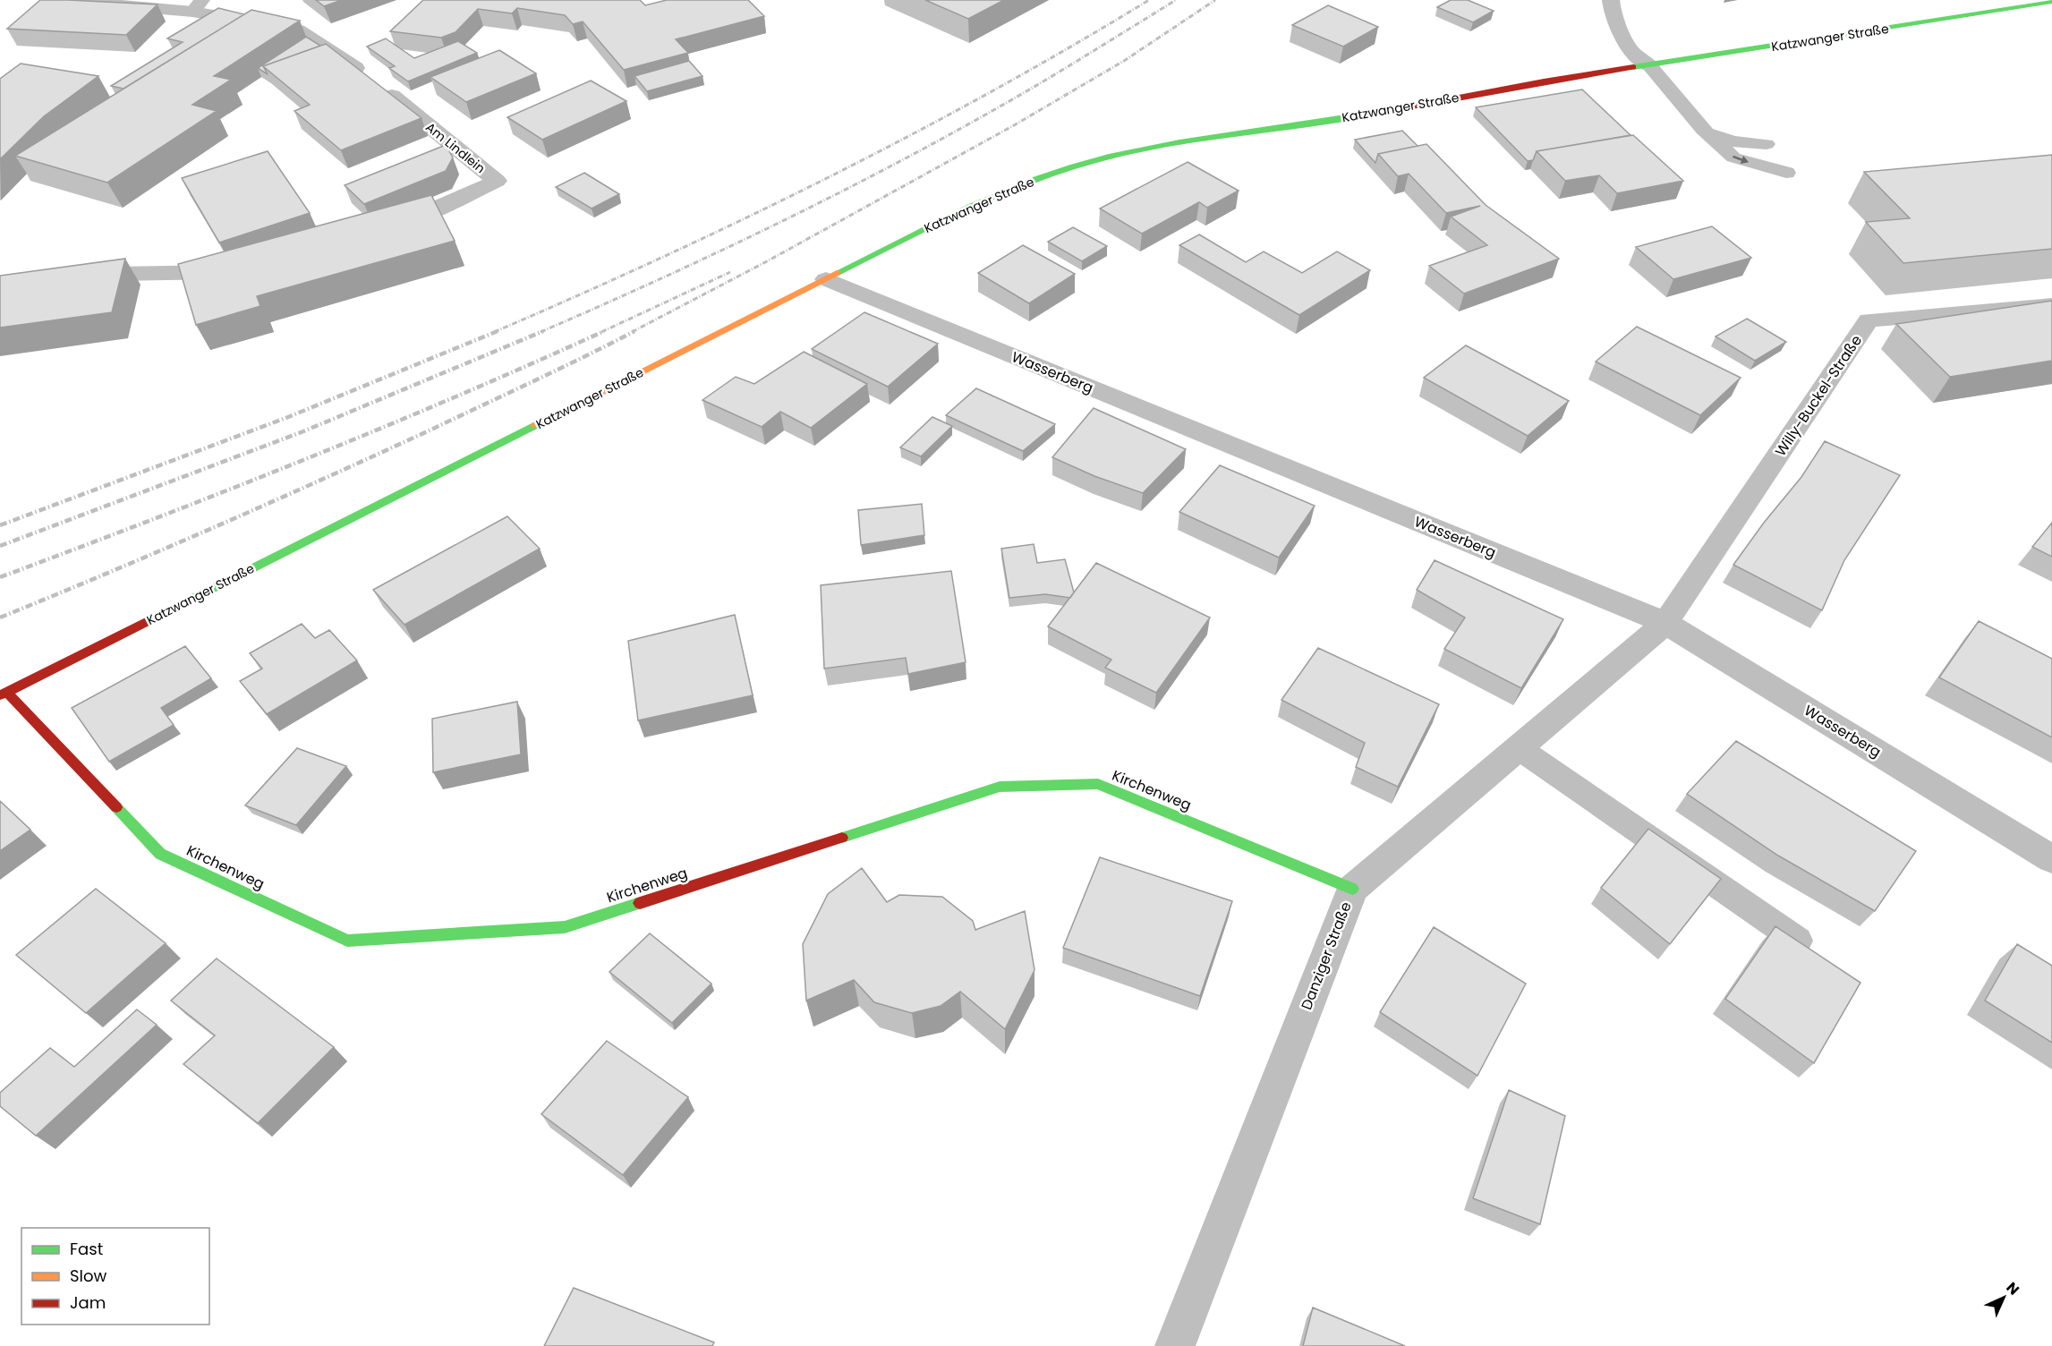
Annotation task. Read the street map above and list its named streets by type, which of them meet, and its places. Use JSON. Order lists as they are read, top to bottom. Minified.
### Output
{"streets":{"main road":["Katzwanger Straße","Kirchenweg"],"street":["Am Lindlein","Wasserberg","Willy-Buckel-Straße","Danziger Straße"]},"crossings":[["Katzwanger Straße","Wasserberg"],["Katzwanger Straße","Kirchenweg"],["Wasserberg","Willy-Buckel-Straße"],["Wasserberg","Danziger Straße"],["Willy-Buckel-Straße","Danziger Straße"],["Kirchenweg","Danziger Straße"]],"legend":["Fast","Slow","Jam"],"north":"top right"}
